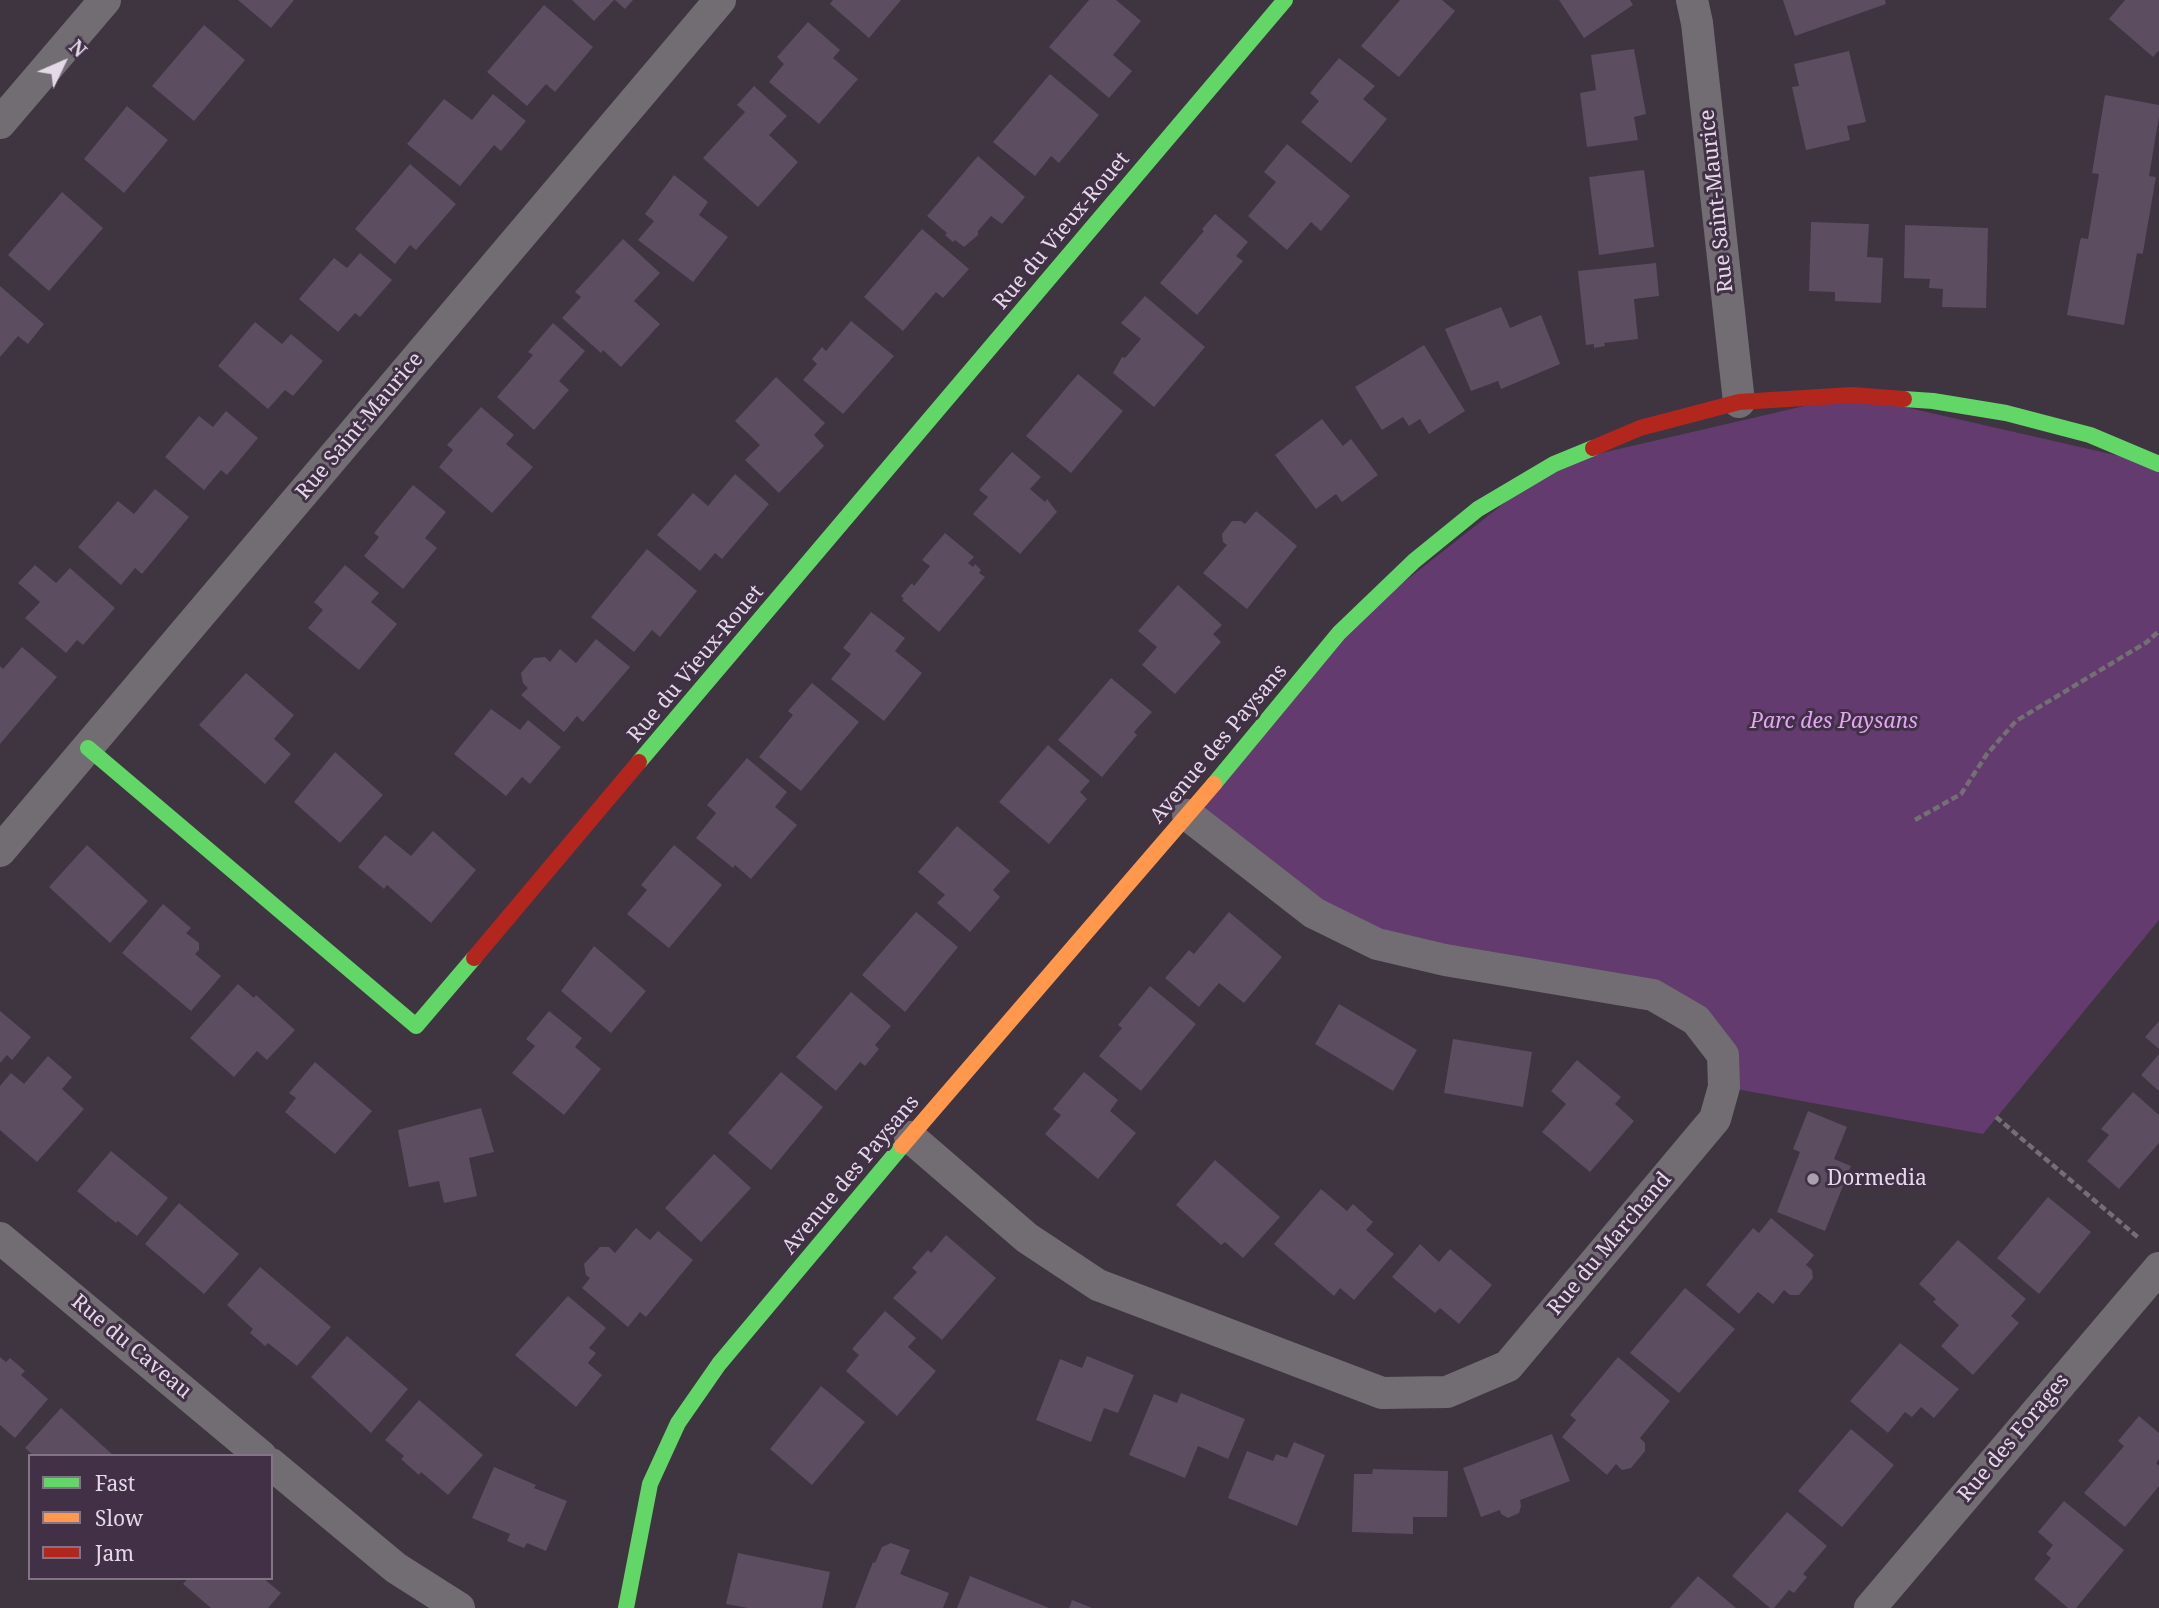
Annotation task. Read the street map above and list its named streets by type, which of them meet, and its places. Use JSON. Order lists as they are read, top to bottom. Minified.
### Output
{"streets":{"street":["Rue Saint-Maurice","Rue du Vieux-Rouet","Avenue des Paysans","Rue du Marchand","Rue du Caveau","Rue des Forages"]},"crossings":[["Rue Saint-Maurice","Rue du Vieux-Rouet"],["Rue Saint-Maurice","Avenue des Paysans"],["Avenue des Paysans","Rue du Marchand"]],"parks":["Parc des Paysans"],"places":["Dormedia"],"legend":["Fast","Slow","Jam"],"north":"top right"}
